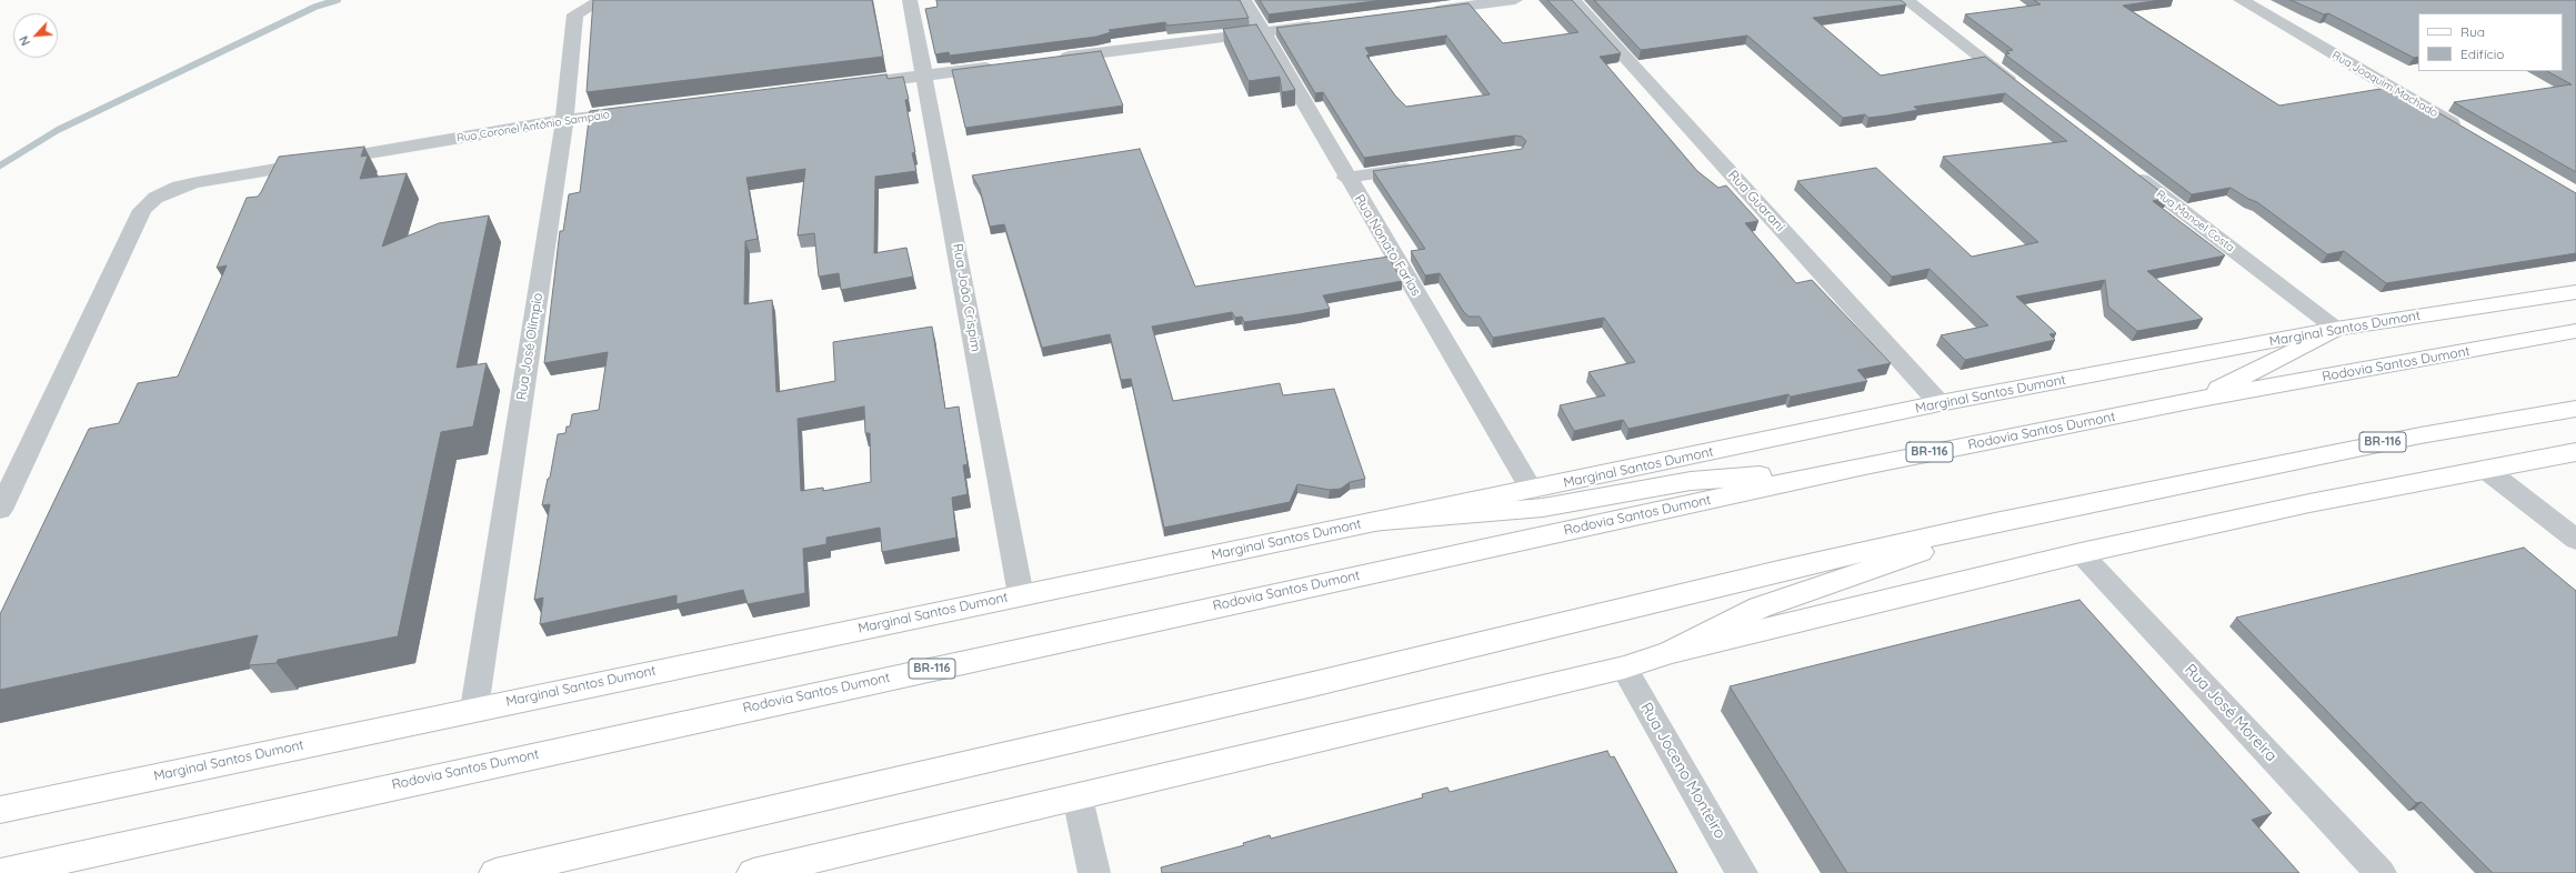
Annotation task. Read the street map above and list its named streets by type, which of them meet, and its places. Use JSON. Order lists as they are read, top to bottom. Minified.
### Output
{"streets":{"main road":["Marginal Santos Dumont","Rodovia Santos Dumont","BR-116"],"street":["Rua Joaquim Machado","Rua Coronel Antônio Sampaio","Rua Guarani","Rua Manoel Costa","Rua Nonato Farias","Rua João Crispim","Rua José Olímpio","Rua José Moreira","Rua Joceno Monteiro"]},"crossings":[["Rua Coronel Antônio Sampaio","Rua José Olímpio"],["Rua Guarani","Marginal Santos Dumont"],["Rua Manoel Costa","Marginal Santos Dumont"],["Rua Nonato Farias","Marginal Santos Dumont"],["Rua João Crispim","Marginal Santos Dumont"],["Marginal Santos Dumont","Rua José Olímpio"]],"legend":["Rua","Edifício"],"north":"bottom left"}
